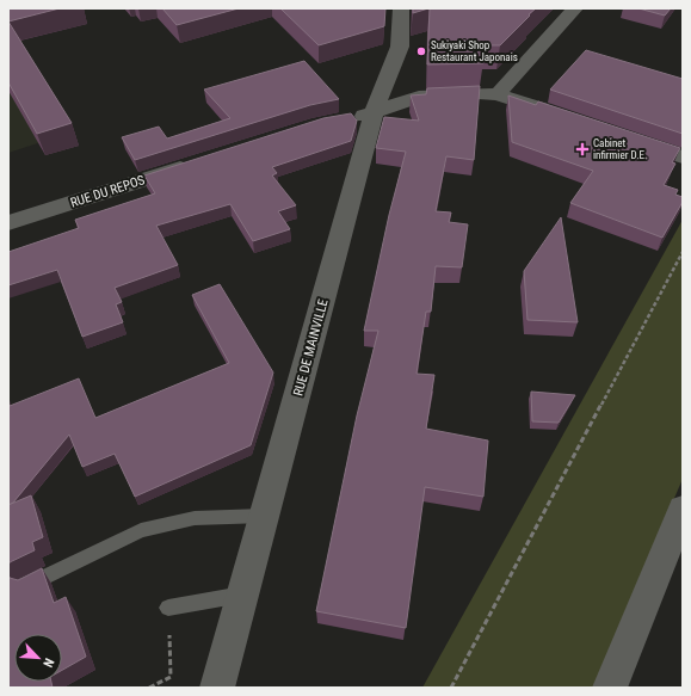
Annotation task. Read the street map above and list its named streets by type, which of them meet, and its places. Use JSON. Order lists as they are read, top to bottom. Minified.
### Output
{"streets":{"street":["RUE DU REPOS","RUE DE MAINVILLE"]},"places":{"other":["Sukiyaki Shop Restaurant Japonais"],"health":["Cabinet infirmier D.E."]},"north":"bottom right"}
